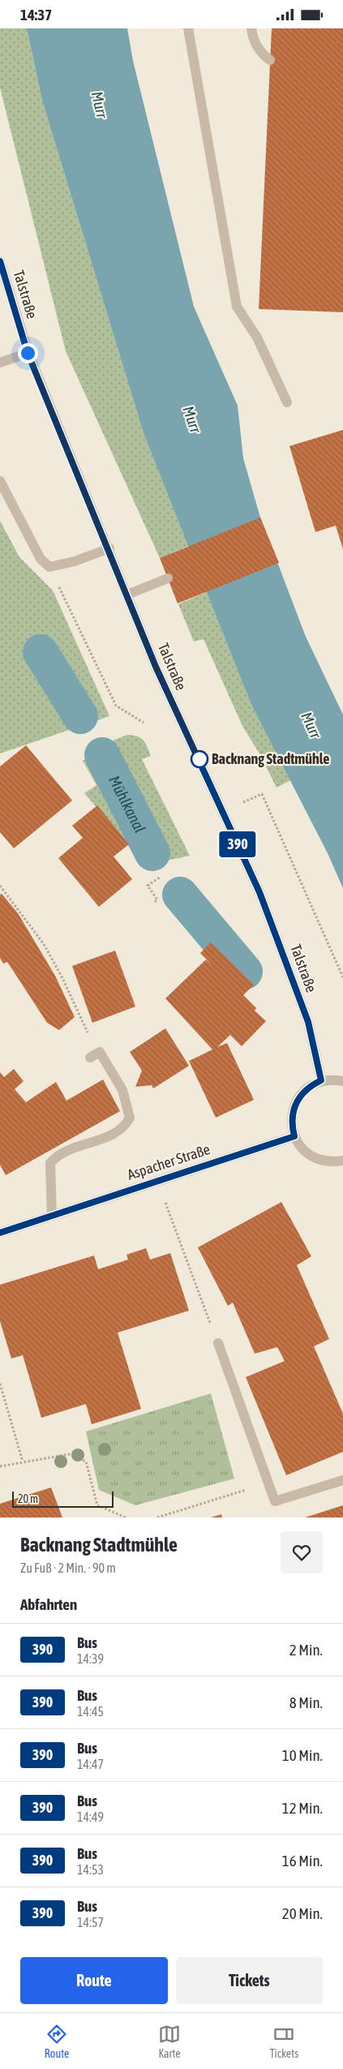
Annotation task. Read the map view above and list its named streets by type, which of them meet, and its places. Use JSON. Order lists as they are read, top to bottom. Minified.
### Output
{"streets":{"street":["Talstraße","Aspacher Straße"]},"water":["Murr","Mühlkanal"],"places":["Backnang Stadtmühle"],"lines":["bus line 390"],"scale_bar":"20 m","page":{"status":"14:37","on_map":"390","scale":"20 m","heading":[["Backnang Stadtmühle","Zu Fuß · 2 Min. · 90 m"],"Abfahrten"],"list":[{"mark":"390","name":"Bus","note":"14:39","value":"2 Min."},{"mark":"390","name":"Bus","note":"14:45","value":"8 Min."},{"mark":"390","name":"Bus","note":"14:47","value":"10 Min."},{"mark":"390","name":"Bus","note":"14:49","value":"12 Min."},{"mark":"390","name":"Bus","note":"14:53","value":"16 Min."},{"mark":"390","name":"Bus","note":"14:57","value":"20 Min."}],"buttons":["Route","Tickets"],"tabs":["Route","Karte","Tickets"]}}
